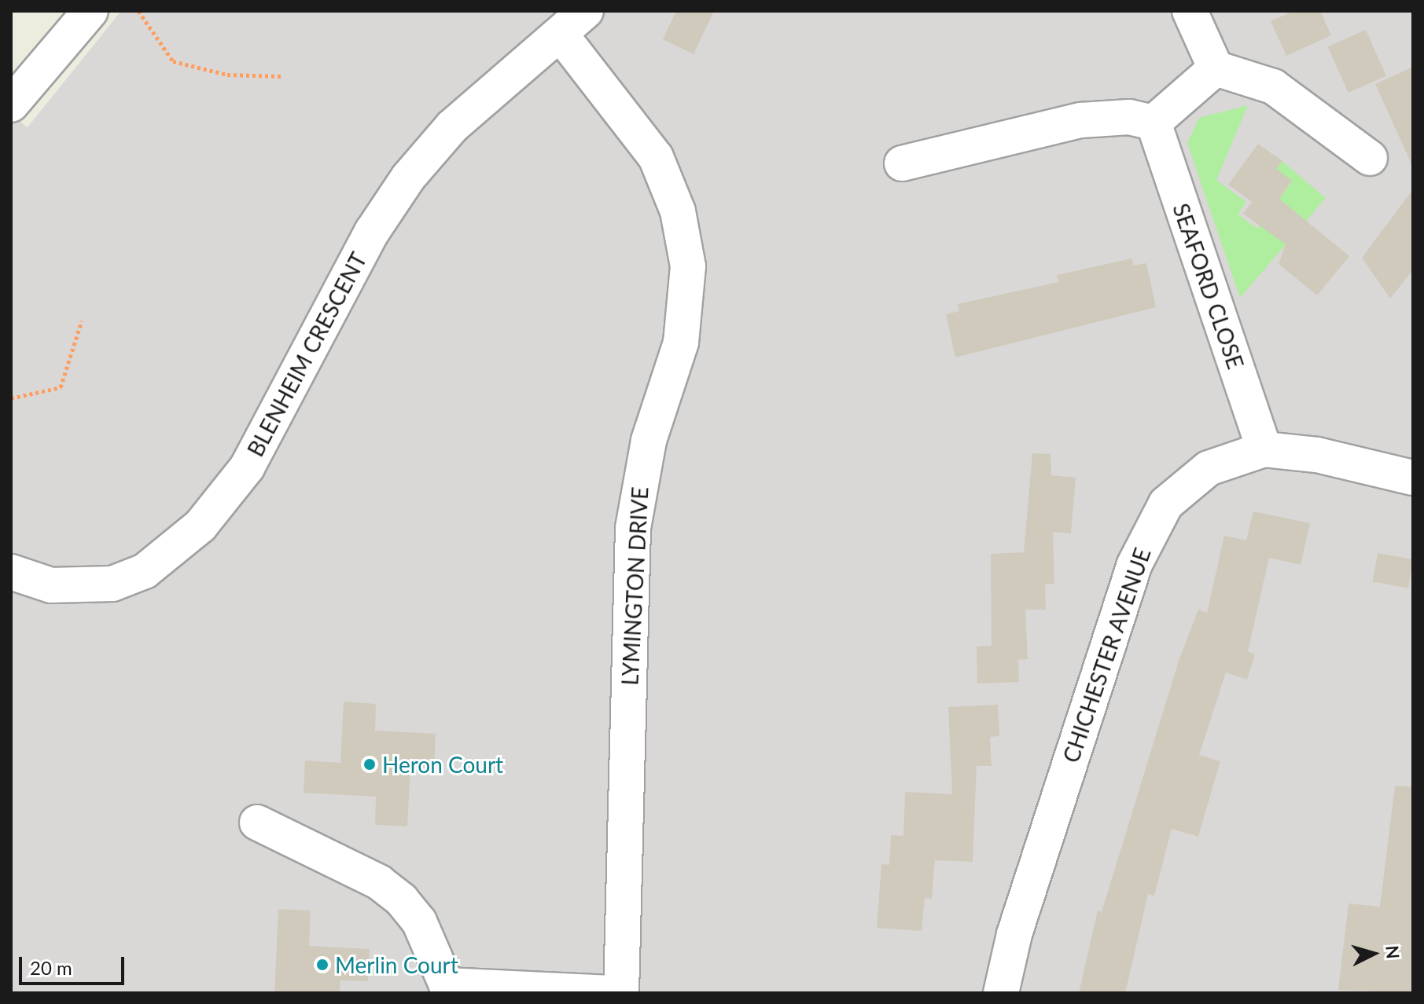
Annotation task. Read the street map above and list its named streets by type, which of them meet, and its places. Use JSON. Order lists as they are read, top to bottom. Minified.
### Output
{"streets":{"street":["SEAFORD CLOSE","BLENHEIM CRESCENT","LYMINGTON DRIVE","CHICHESTER AVENUE"]},"crossings":[["SEAFORD CLOSE","CHICHESTER AVENUE"],["BLENHEIM CRESCENT","LYMINGTON DRIVE"]],"places":["Heron Court","Merlin Court"],"scale_bar":"20 m","north":"right"}
